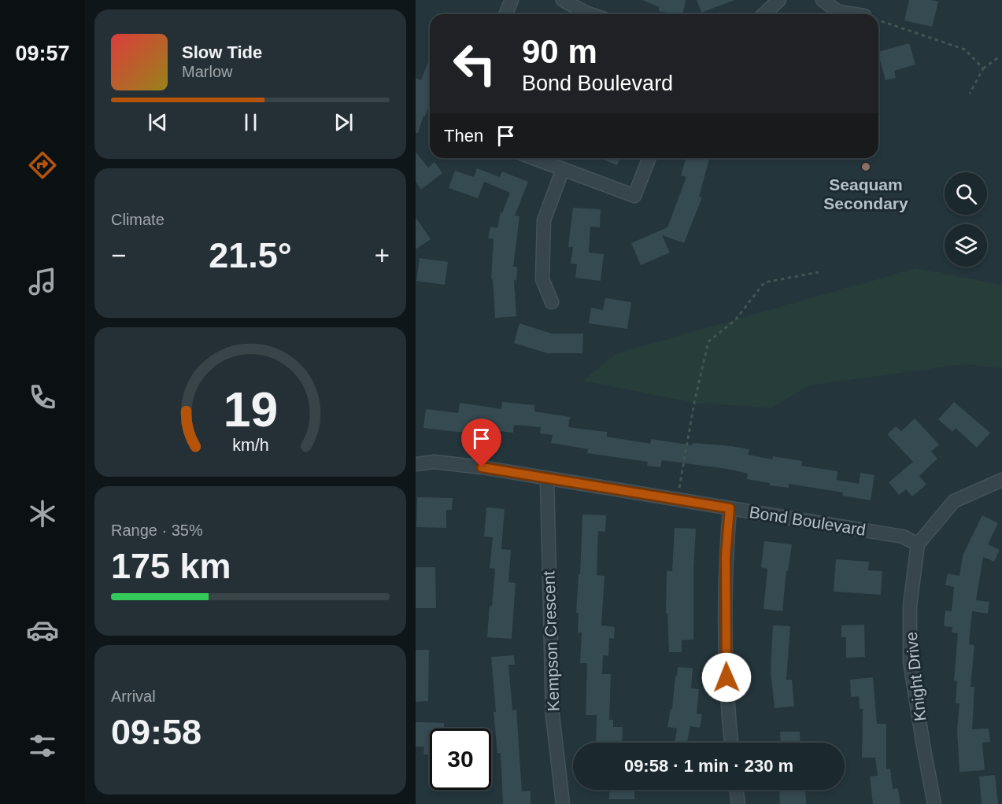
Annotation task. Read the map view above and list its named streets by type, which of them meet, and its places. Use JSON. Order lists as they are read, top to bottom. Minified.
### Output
{"streets":{"street":["Bond Boulevard","Kempson Crescent","Knight Drive"]},"crossings":[["Bond Boulevard","Kempson Crescent"],["Bond Boulevard","Knight Drive"]],"places":["Seaquam Secondary"],"page":{"tabs":"09:57","turn":["90 m","Bond Boulevard"],"song":["Slow Tide","Marlow"],"then":"Then","tile":["Climate",["Range · 35%","175 km"],["Arrival","09:58"]],"heat":["−","21.5°","+"],"limit":"30","trip":"09:58 · 1 min · 230 m","gauge":["19","km/h"]}}
